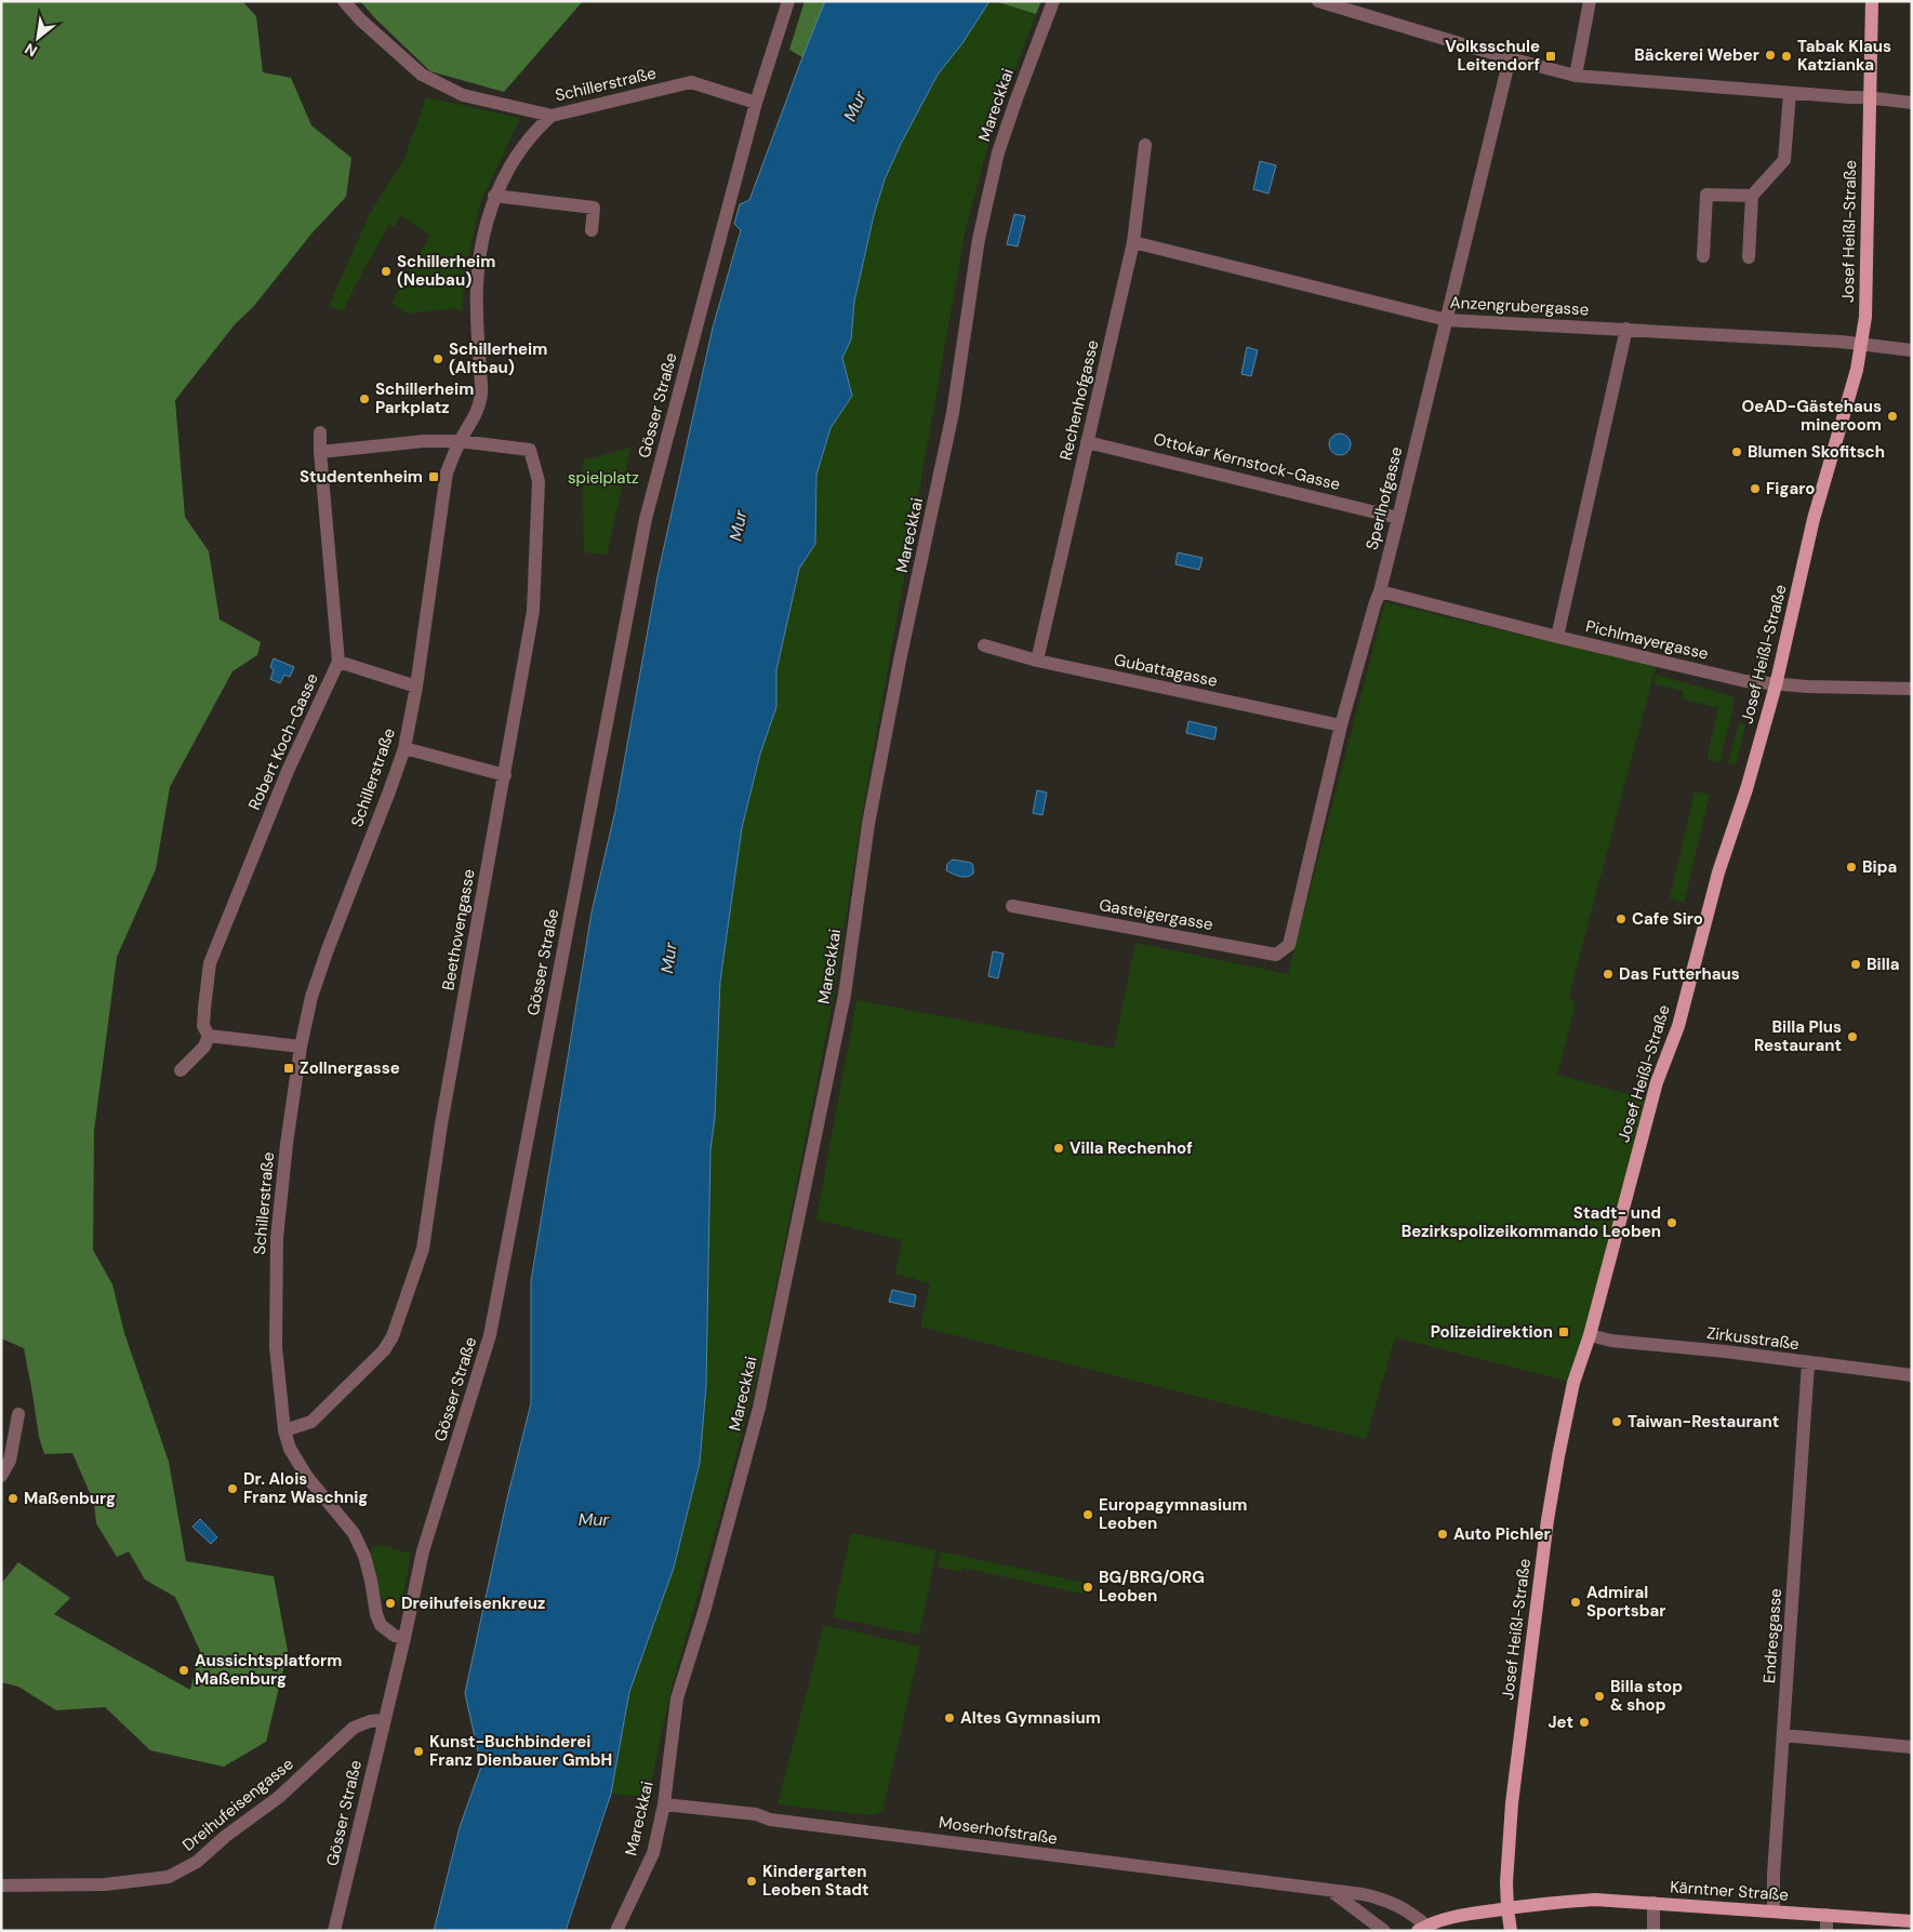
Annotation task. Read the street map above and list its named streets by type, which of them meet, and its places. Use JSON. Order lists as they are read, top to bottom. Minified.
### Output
{"streets":{"main road":["Josef Heißl-Straße","Kärntner Straße"],"street":["Schillerstraße","Mareckkai","Anzengrubergasse","Rechenhofgasse","Gösser Straße","Ottokar Kernstock-Gasse","Sperlhofgasse","Pichlmayergasse","Gubattagasse","Robert Koch-Gasse","Gasteigergasse","Beethovengasse","Zirkusstraße","Endresgasse","Dreihufeisengasse","Moserhofstraße"]},"crossings":[["Schillerstraße","Gösser Straße"],["Schillerstraße","Beethovengasse"],["Mareckkai","Moserhofstraße"],["Josef Heißl-Straße","Anzengrubergasse"],["Josef Heißl-Straße","Pichlmayergasse"],["Josef Heißl-Straße","Zirkusstraße"],["Josef Heißl-Straße","Kärntner Straße"],["Anzengrubergasse","Rechenhofgasse"],["Anzengrubergasse","Sperlhofgasse"],["Rechenhofgasse","Ottokar Kernstock-Gasse"],["Rechenhofgasse","Gubattagasse"],["Gösser Straße","Dreihufeisengasse"],["Ottokar Kernstock-Gasse","Sperlhofgasse"],["Sperlhofgasse","Pichlmayergasse"],["Sperlhofgasse","Gubattagasse"],["Sperlhofgasse","Gasteigergasse"],["Zirkusstraße","Endresgasse"],["Endresgasse","Kärntner Straße"]],"water":["Mur"],"parks":["spielplatz"],"places":{"other":["Bäckerei Weber","Tabak Klaus Katzianka","Schillerheim (Neubau)","Schillerheim (Altbau)","Schillerheim Parkplatz","OeAD-Gästehaus mineroom","Blumen Skofitsch","Figaro","Bipa","Cafe Siro","Billa","Das Futterhaus","Billa Plus Restaurant","Villa Rechenhof","Stadt- und Bezirkspolizeikommando Leoben","Taiwan-Restaurant","Dr. Alois Franz Waschnig","Maßenburg","Europagymnasium Leoben","Auto Pichler","BG/BRG/ORG Leoben","Admiral Sportsbar","Dreihufeisenkreuz","Aussichtsplatform Maßenburg","Billa stop & shop","Altes Gymnasium","Jet","Kunst-Buchbinderei Franz Dienbauer GmbH","Kindergarten Leoben Stadt"],"transit":["Volksschule Leitendorf","Studentenheim","Zollnergasse","Polizeidirektion"]},"north":"bottom left"}
